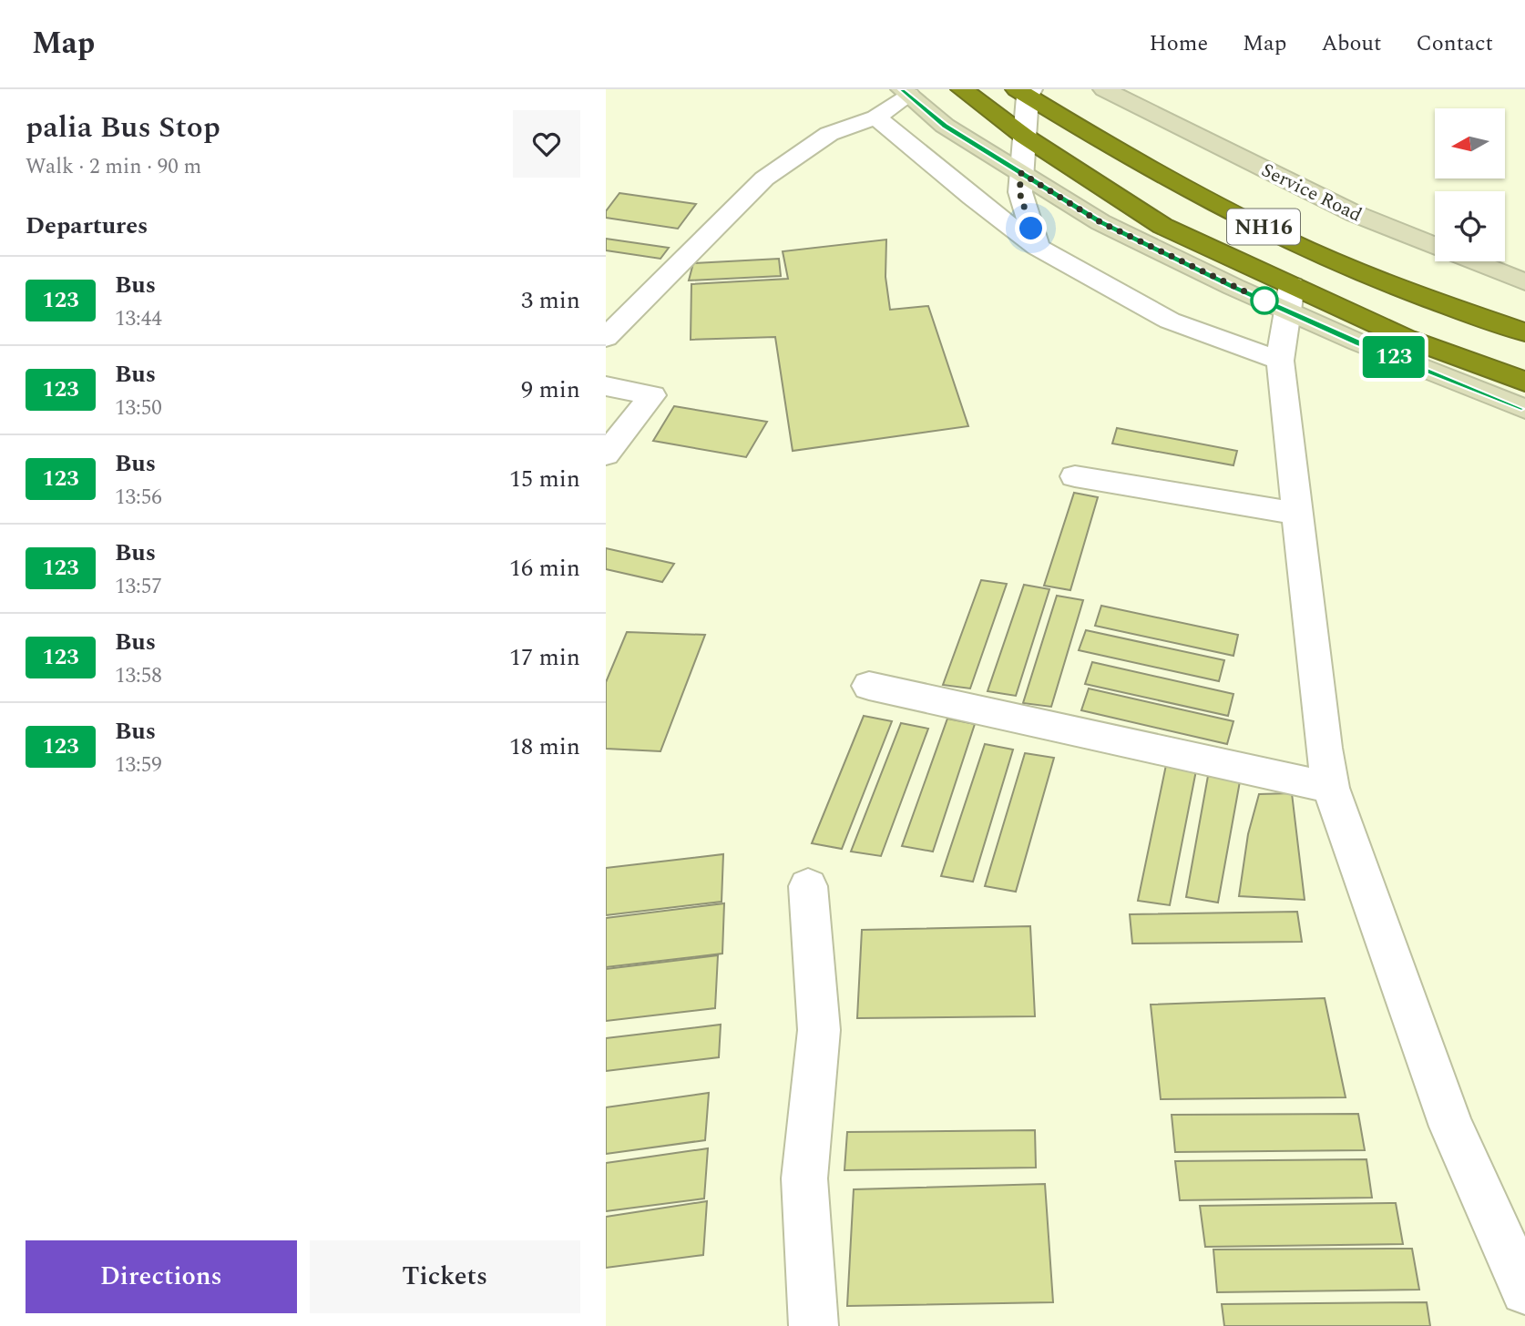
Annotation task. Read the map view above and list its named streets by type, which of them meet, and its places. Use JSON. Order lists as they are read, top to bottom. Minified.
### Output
{"streets":{"highway":["NH16"],"street":["Service Road"]},"lines":["bus line 123"],"north":"left","page":{"header":"Map","nav":["Home","Map","About","Contact"],"heading":[["palia Bus Stop","Walk · 2 min · 90 m"],"Departures"],"on_map":"123","list":[{"mark":"123","name":"Bus","note":"13:44","value":"3 min"},{"mark":"123","name":"Bus","note":"13:50","value":"9 min"},{"mark":"123","name":"Bus","note":"13:56","value":"15 min"},{"mark":"123","name":"Bus","note":"13:57","value":"16 min"},{"mark":"123","name":"Bus","note":"13:58","value":"17 min"},{"mark":"123","name":"Bus","note":"13:59","value":"18 min"}],"buttons":["Directions","Tickets"]}}
